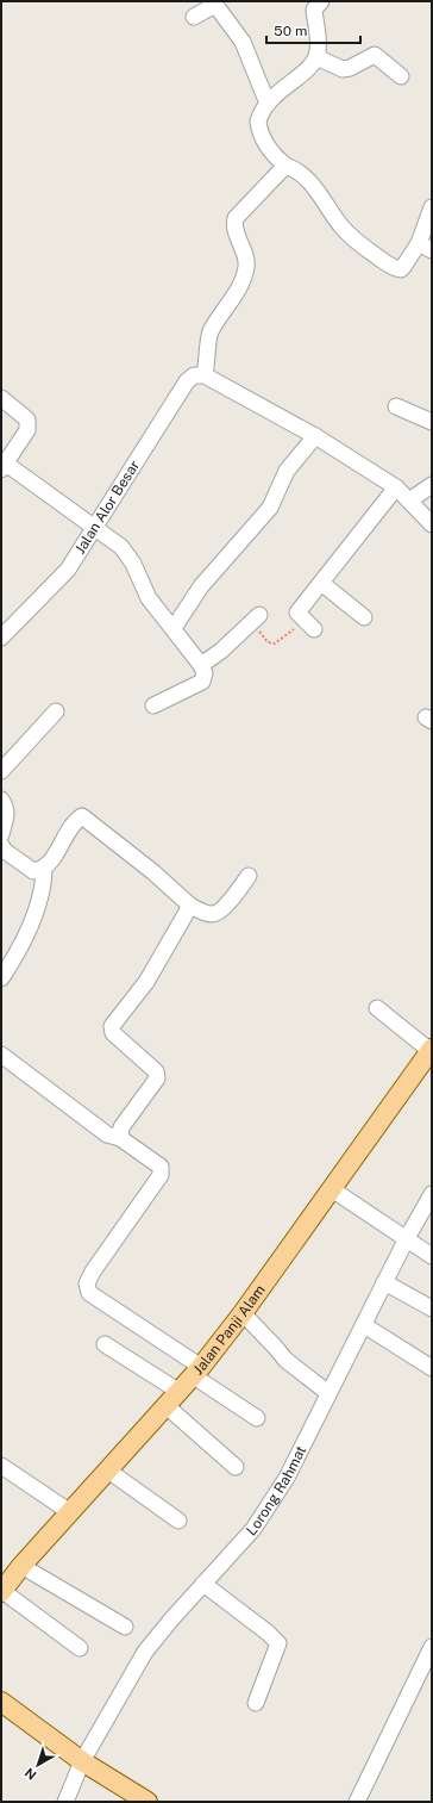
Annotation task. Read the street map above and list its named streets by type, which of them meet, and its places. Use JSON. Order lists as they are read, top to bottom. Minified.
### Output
{"streets":{"main road":["Jalan Panji Alam"],"street":["Jalan Alor Besar","Lorong Rahmat"]},"scale_bar":"50 m","north":"bottom left"}
